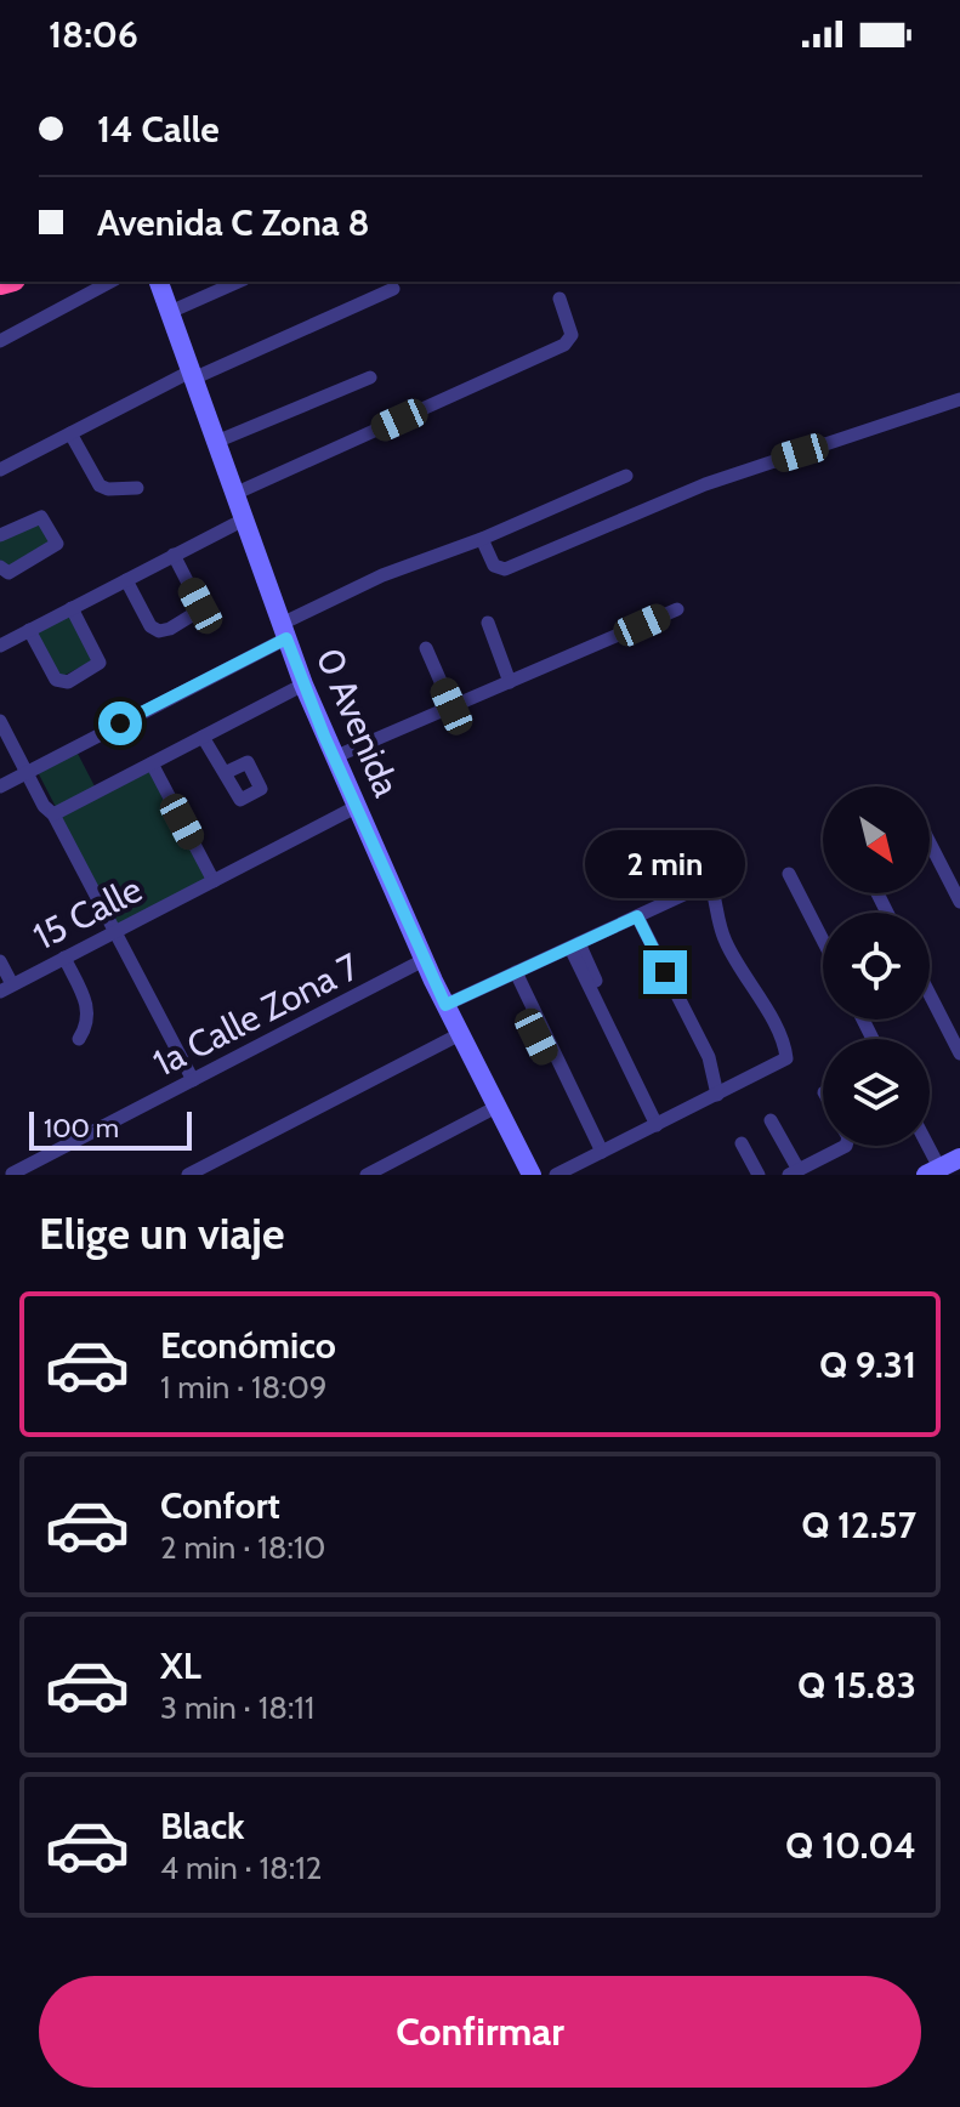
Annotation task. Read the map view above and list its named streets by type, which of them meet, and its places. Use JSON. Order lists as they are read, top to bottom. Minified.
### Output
{"streets":{"street":["0 Avenida","15 Calle","1a Calle Zona 7"]},"crossings":[["0 Avenida","15 Calle"],["0 Avenida","1a Calle Zona 7"]],"scale_bar":"100 m","north":"bottom right","page":{"status":"18:06","banner":["14 Calle","Avenida C Zona 8"],"bubble":"2 min","scale":"100 m","heading":"Elige un viaje","list":[{"name":"Económico","note":"1 min · 18:09","value":"Q 9.31"},{"name":"Confort","note":"2 min · 18:10","value":"Q 12.57"},{"name":"XL","note":"3 min · 18:11","value":"Q 15.83"},{"name":"Black","note":"4 min · 18:12","value":"Q 10.04"}],"buttons":"Confirmar"}}
